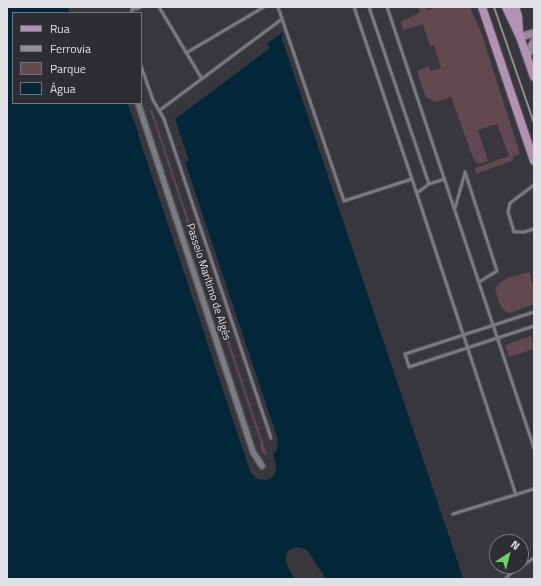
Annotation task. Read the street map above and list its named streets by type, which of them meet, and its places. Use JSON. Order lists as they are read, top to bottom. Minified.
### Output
{"streets":{"street":["Passeio Marítimo de Algés"]},"legend":["Rua","Ferrovia","Parque","Água"],"north":"top right"}
